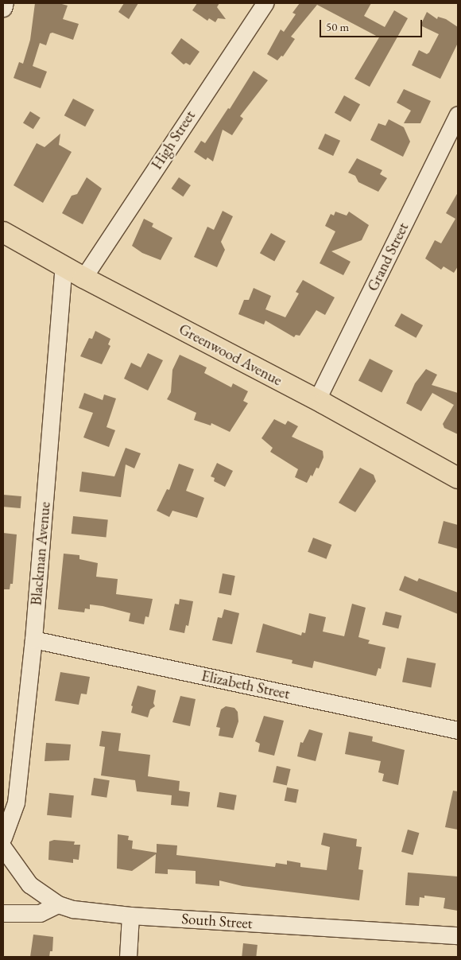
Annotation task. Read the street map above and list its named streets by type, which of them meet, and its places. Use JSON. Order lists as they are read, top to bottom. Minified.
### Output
{"streets":{"main road":["Greenwood Avenue"],"street":["High Street","Grand Street","Blackman Avenue","Elizabeth Street","South Street"]},"crossings":[["High Street","Greenwood Avenue"],["Grand Street","Greenwood Avenue"],["Greenwood Avenue","Blackman Avenue"],["Blackman Avenue","Elizabeth Street"]],"scale_bar":"50 m"}
